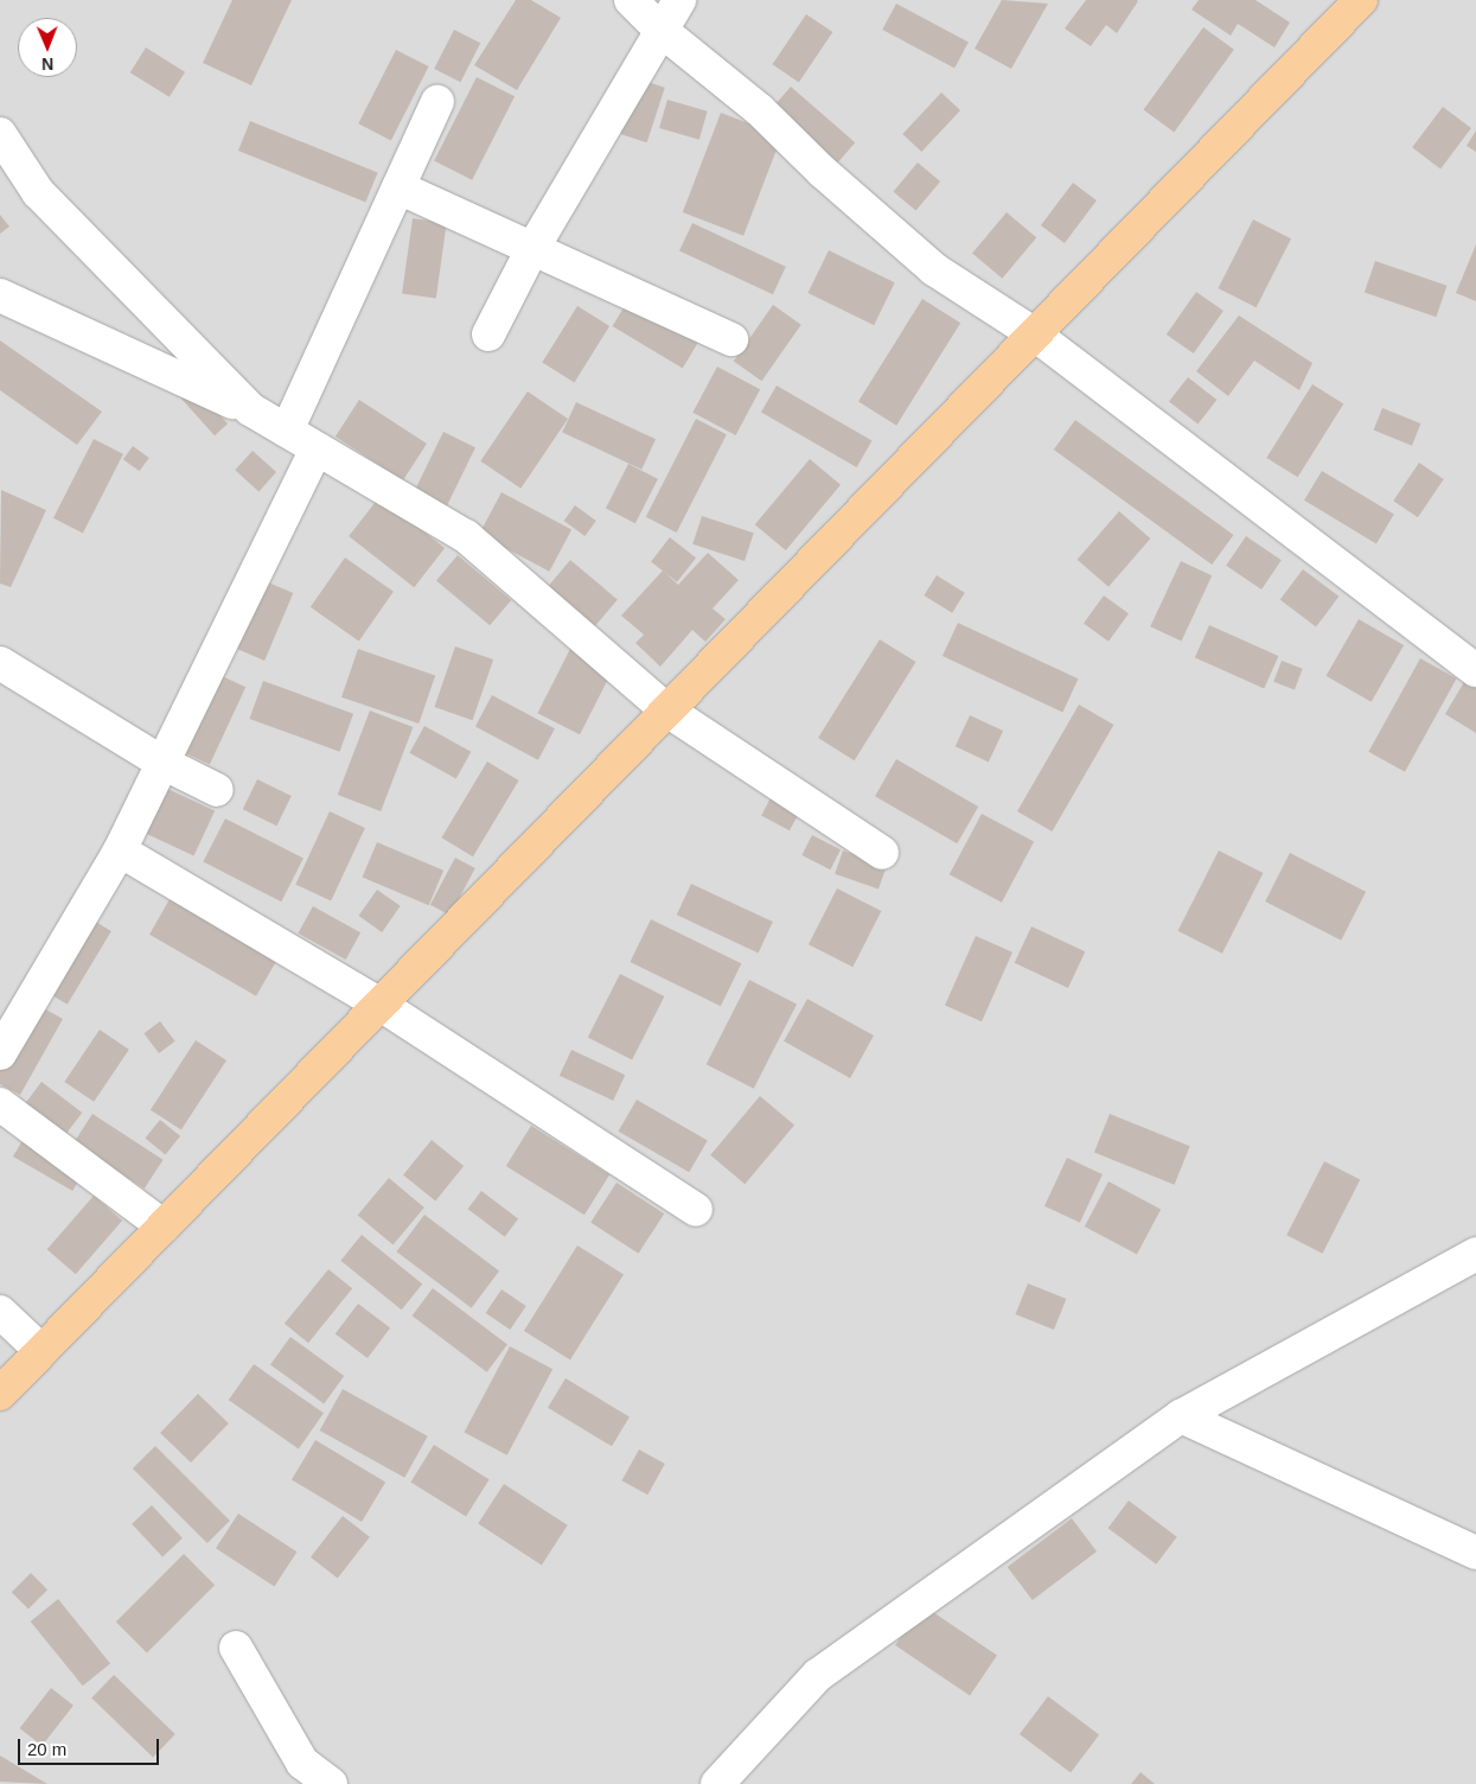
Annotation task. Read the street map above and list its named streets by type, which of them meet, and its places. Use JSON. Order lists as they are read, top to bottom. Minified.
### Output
{"scale_bar":"20 m","north":"bottom"}
